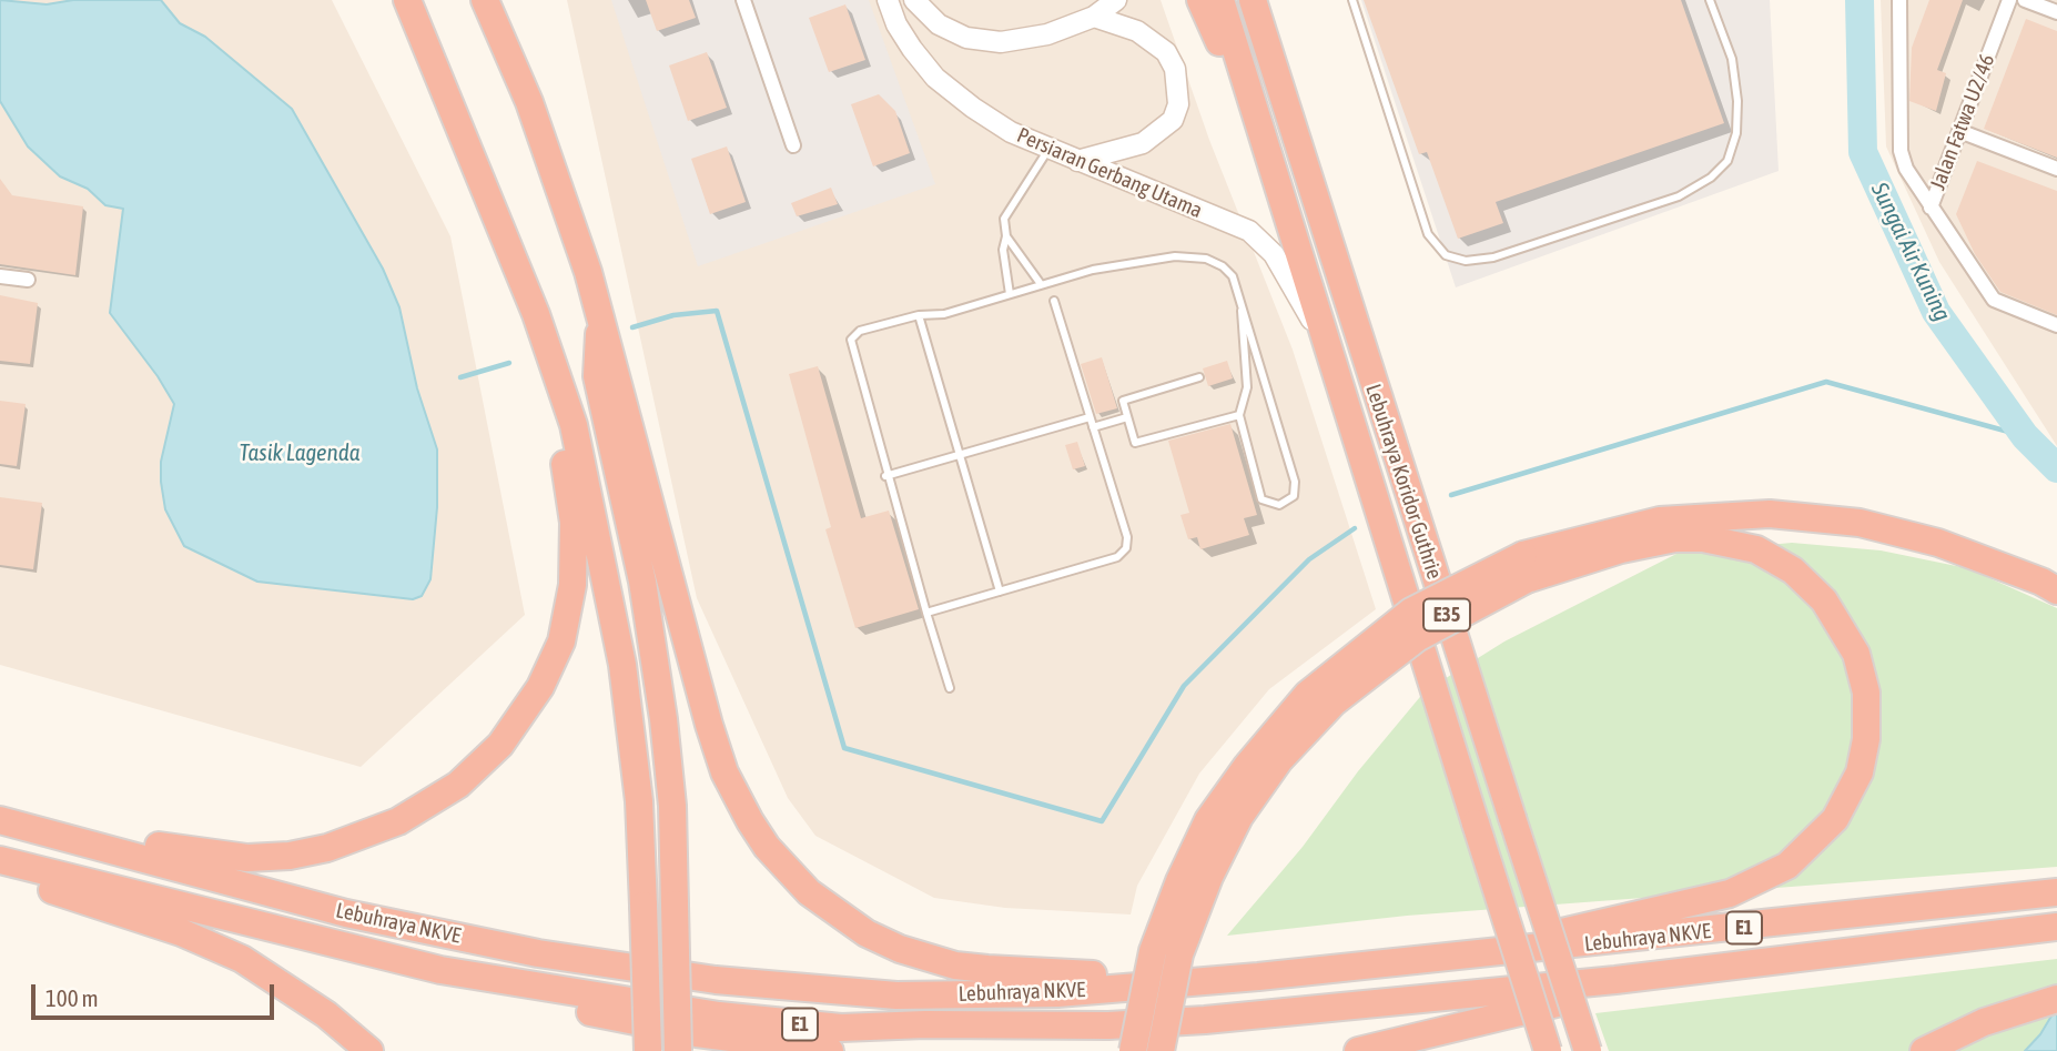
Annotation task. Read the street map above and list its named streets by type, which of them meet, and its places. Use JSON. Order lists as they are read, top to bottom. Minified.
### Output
{"streets":{"highway":["Lebuhraya Koridor Guthrie","E35","Lebuhraya NKVE","E1"],"main road":["Persiaran Gerbang Utama"],"street":["Jalan Fatwa U2/46"]},"crossings":[["Persiaran Gerbang Utama","Lebuhraya Koridor Guthrie"]],"water":["Sungai Air Kuning","Tasik Lagenda"],"scale_bar":"100 m"}
